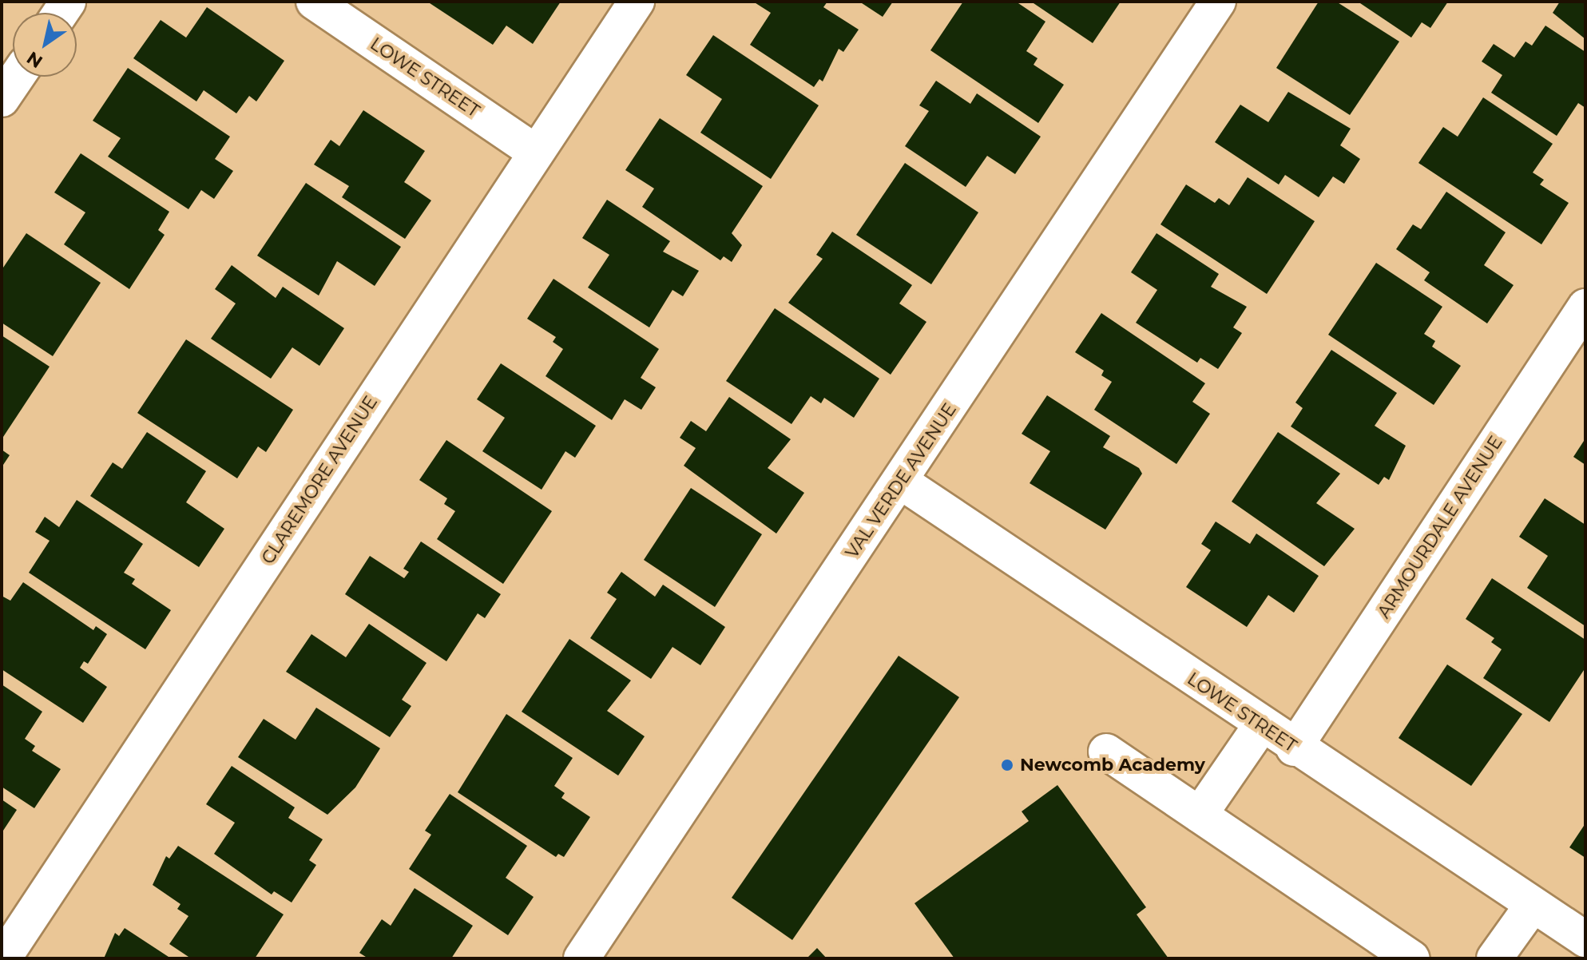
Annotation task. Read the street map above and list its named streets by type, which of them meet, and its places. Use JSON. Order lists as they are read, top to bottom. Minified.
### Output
{"streets":{"street":["LOWE STREET","CLAREMORE AVENUE","VAL VERDE AVENUE","ARMOURDALE AVENUE"]},"crossings":[["LOWE STREET","CLAREMORE AVENUE"],["LOWE STREET","VAL VERDE AVENUE"],["LOWE STREET","ARMOURDALE AVENUE"]],"places":["Newcomb Academy"],"north":"bottom left"}
